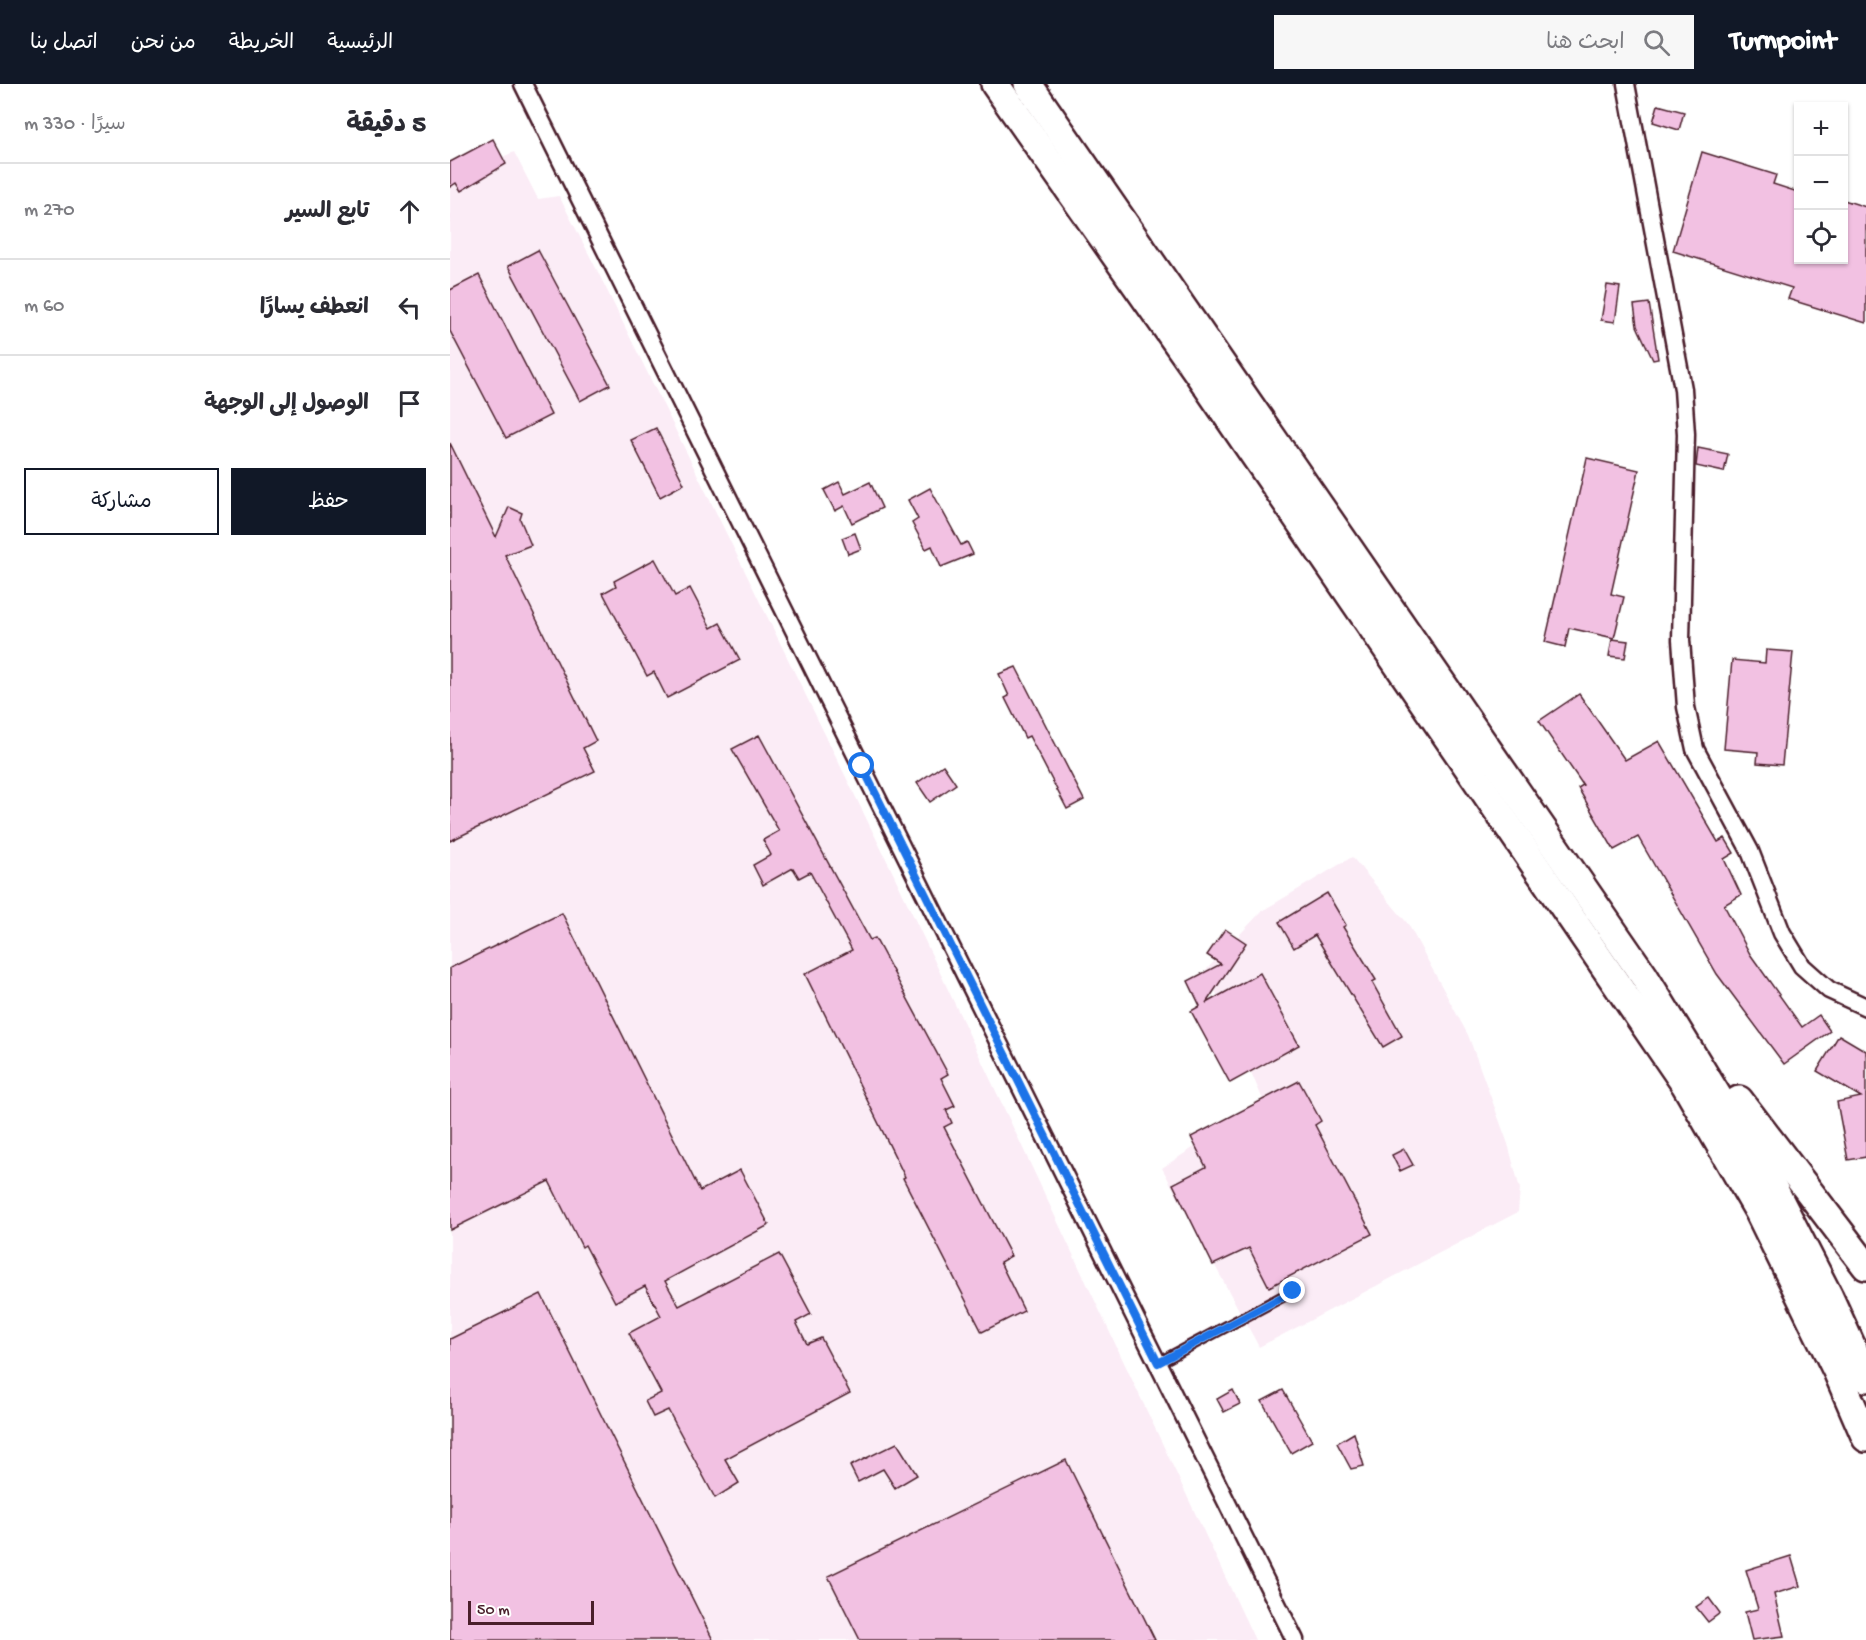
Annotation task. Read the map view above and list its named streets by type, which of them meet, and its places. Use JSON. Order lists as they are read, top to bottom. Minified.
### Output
{"scale_bar":"50 m","page":{"header":"Turnpoint","search":"ابحث هنا","nav":["الرئيسية","الخريطة","من نحن","اتصل بنا"],"heading":["5 دقيقة","سيرًا · 330 m"],"map_buttons":["+","−"],"list":[["تابع السير","270 m"],["انعطف يسارًا","60 m"],"الوصول إلى الوجهة"],"buttons":["حفظ","مشاركة"],"scale":"50 m"}}
